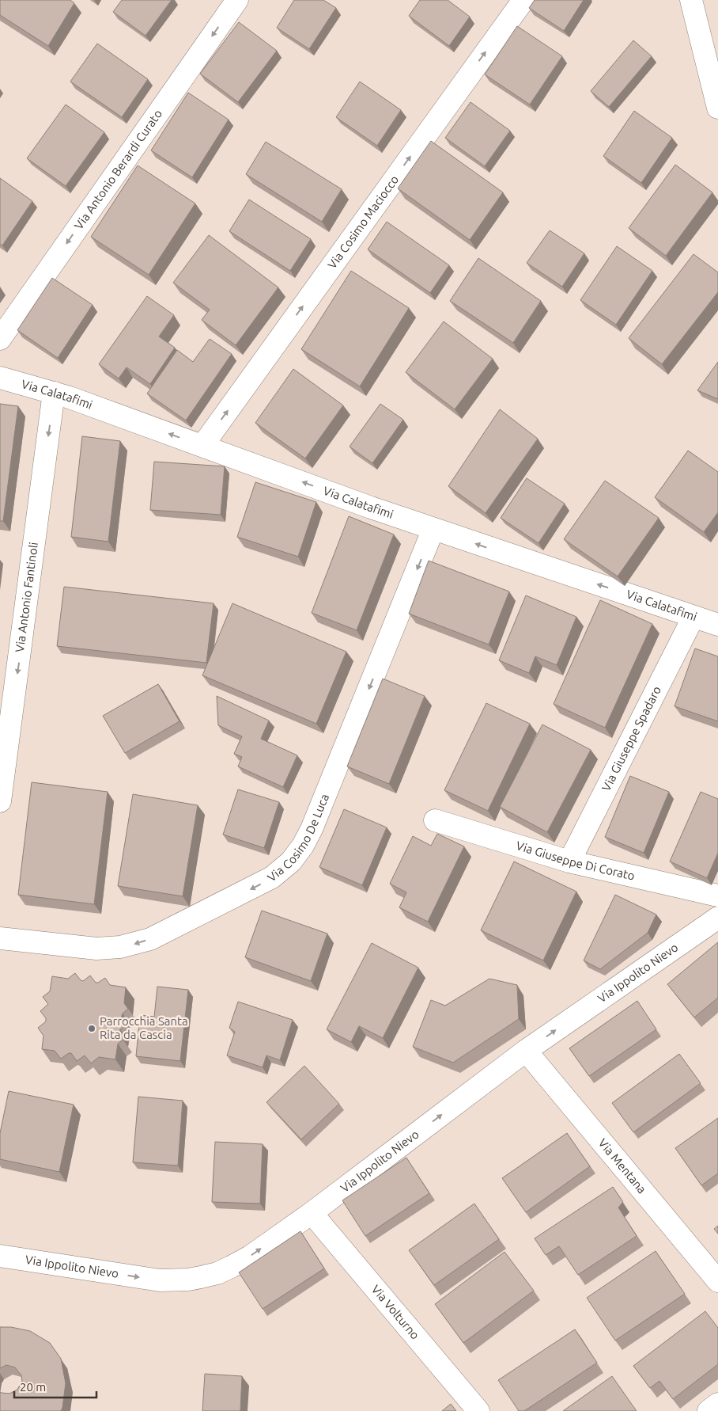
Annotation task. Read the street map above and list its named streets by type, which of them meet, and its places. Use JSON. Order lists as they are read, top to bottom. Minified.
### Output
{"streets":{"street":["Via Antonio Berardi Curato","Via Cosimo Maciocco","Via Calatafimi","Via Antonio Fantinoli","Via Giuseppe Spadaro","Via Cosimo De Luca","Via Giuseppe Di Corato","Via Ippolito Nievo","Via Mentana","Via Volturno"]},"crossings":[["Via Cosimo Maciocco","Via Calatafimi"],["Via Calatafimi","Via Antonio Fantinoli"],["Via Calatafimi","Via Giuseppe Spadaro"],["Via Calatafimi","Via Cosimo De Luca"],["Via Giuseppe Spadaro","Via Giuseppe Di Corato"],["Via Ippolito Nievo","Via Mentana"],["Via Ippolito Nievo","Via Volturno"]],"one_way":["Via Antonio Berardi Curato","Via Cosimo Maciocco","Via Calatafimi","Via Antonio Fantinoli","Via Cosimo De Luca","Via Ippolito Nievo"],"places":["Parrocchia Santa Rita da Cascia"],"scale_bar":"20 m"}
